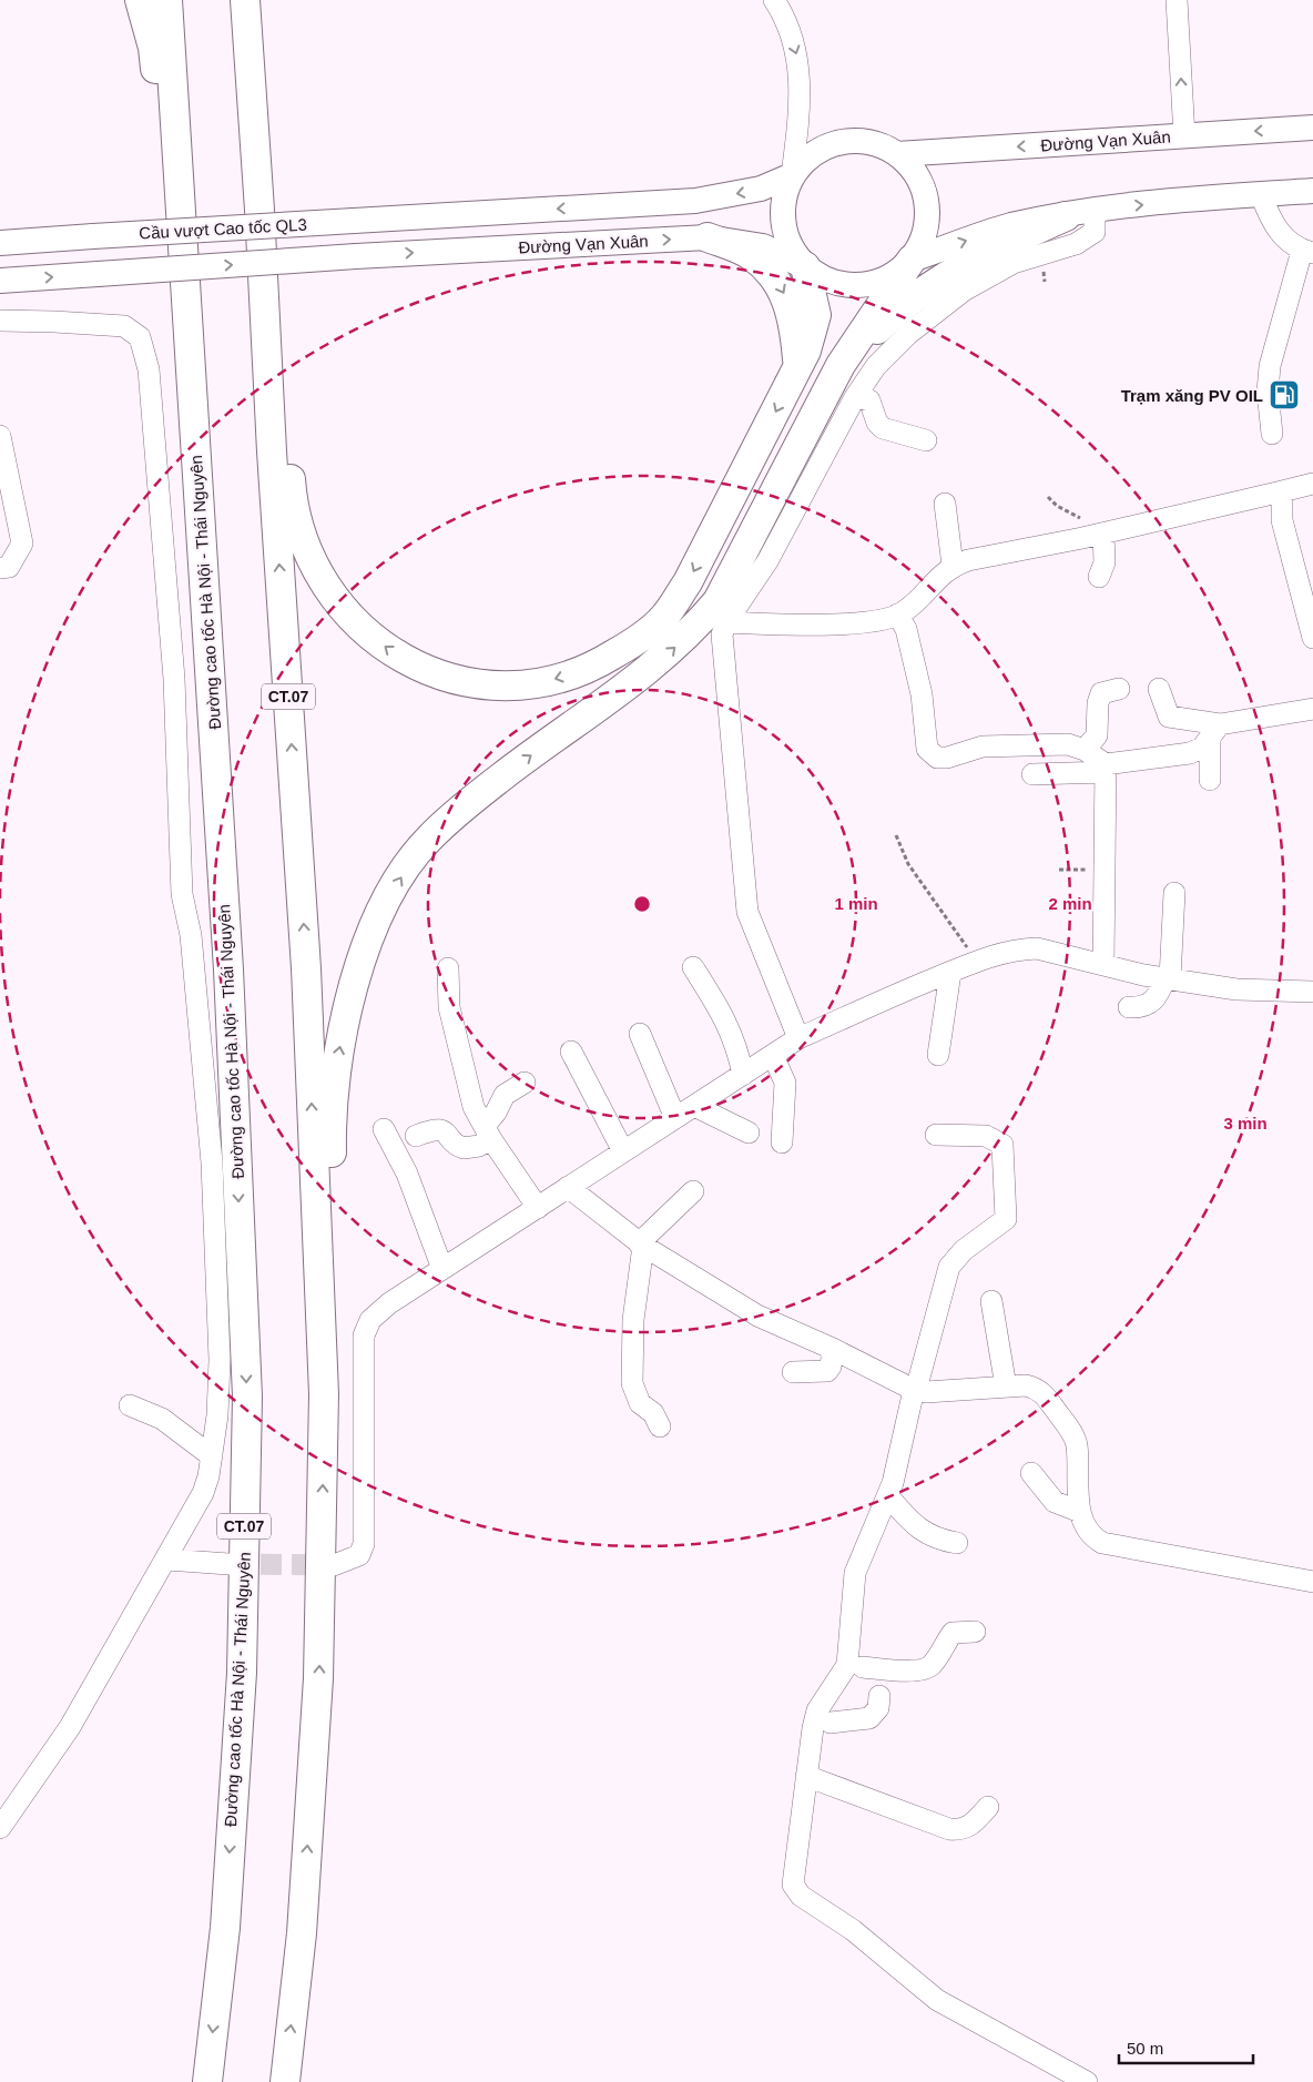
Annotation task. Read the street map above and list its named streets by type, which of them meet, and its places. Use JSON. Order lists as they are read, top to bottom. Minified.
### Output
{"streets":{"highway":["Đường cao tốc Hà Nội - Thái Nguyên","CT.07"],"main road":["Đường Vạn Xuân","Cầu vượt Cao tốc QL3"]},"crossings":[["Đường Vạn Xuân","Cầu vượt Cao tốc QL3"]],"one_way":["Cầu vượt Cao tốc QL3"],"places":{"fuel station":["Trạm xăng PV OIL"]},"scale_bar":"50 m","rings":["1 min","2 min","3 min"]}
